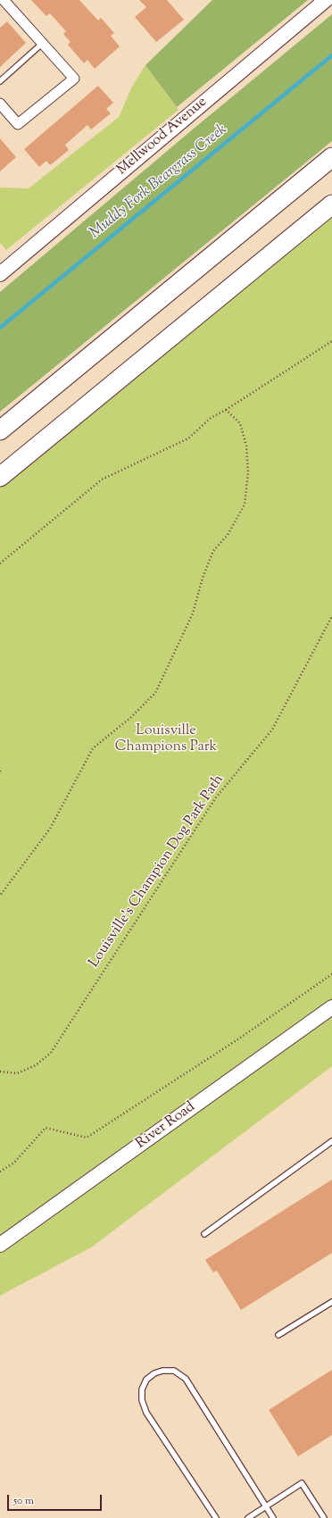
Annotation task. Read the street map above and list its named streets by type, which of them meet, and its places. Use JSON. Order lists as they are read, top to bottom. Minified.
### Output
{"streets":{"street":["Mellwood Avenue","River Road"],"path":["Louisville's Champion Dog Park Path"]},"water":["Muddy Fork Beargrass Creek"],"parks":["Louisville Champions Park"],"scale_bar":"50 m"}
